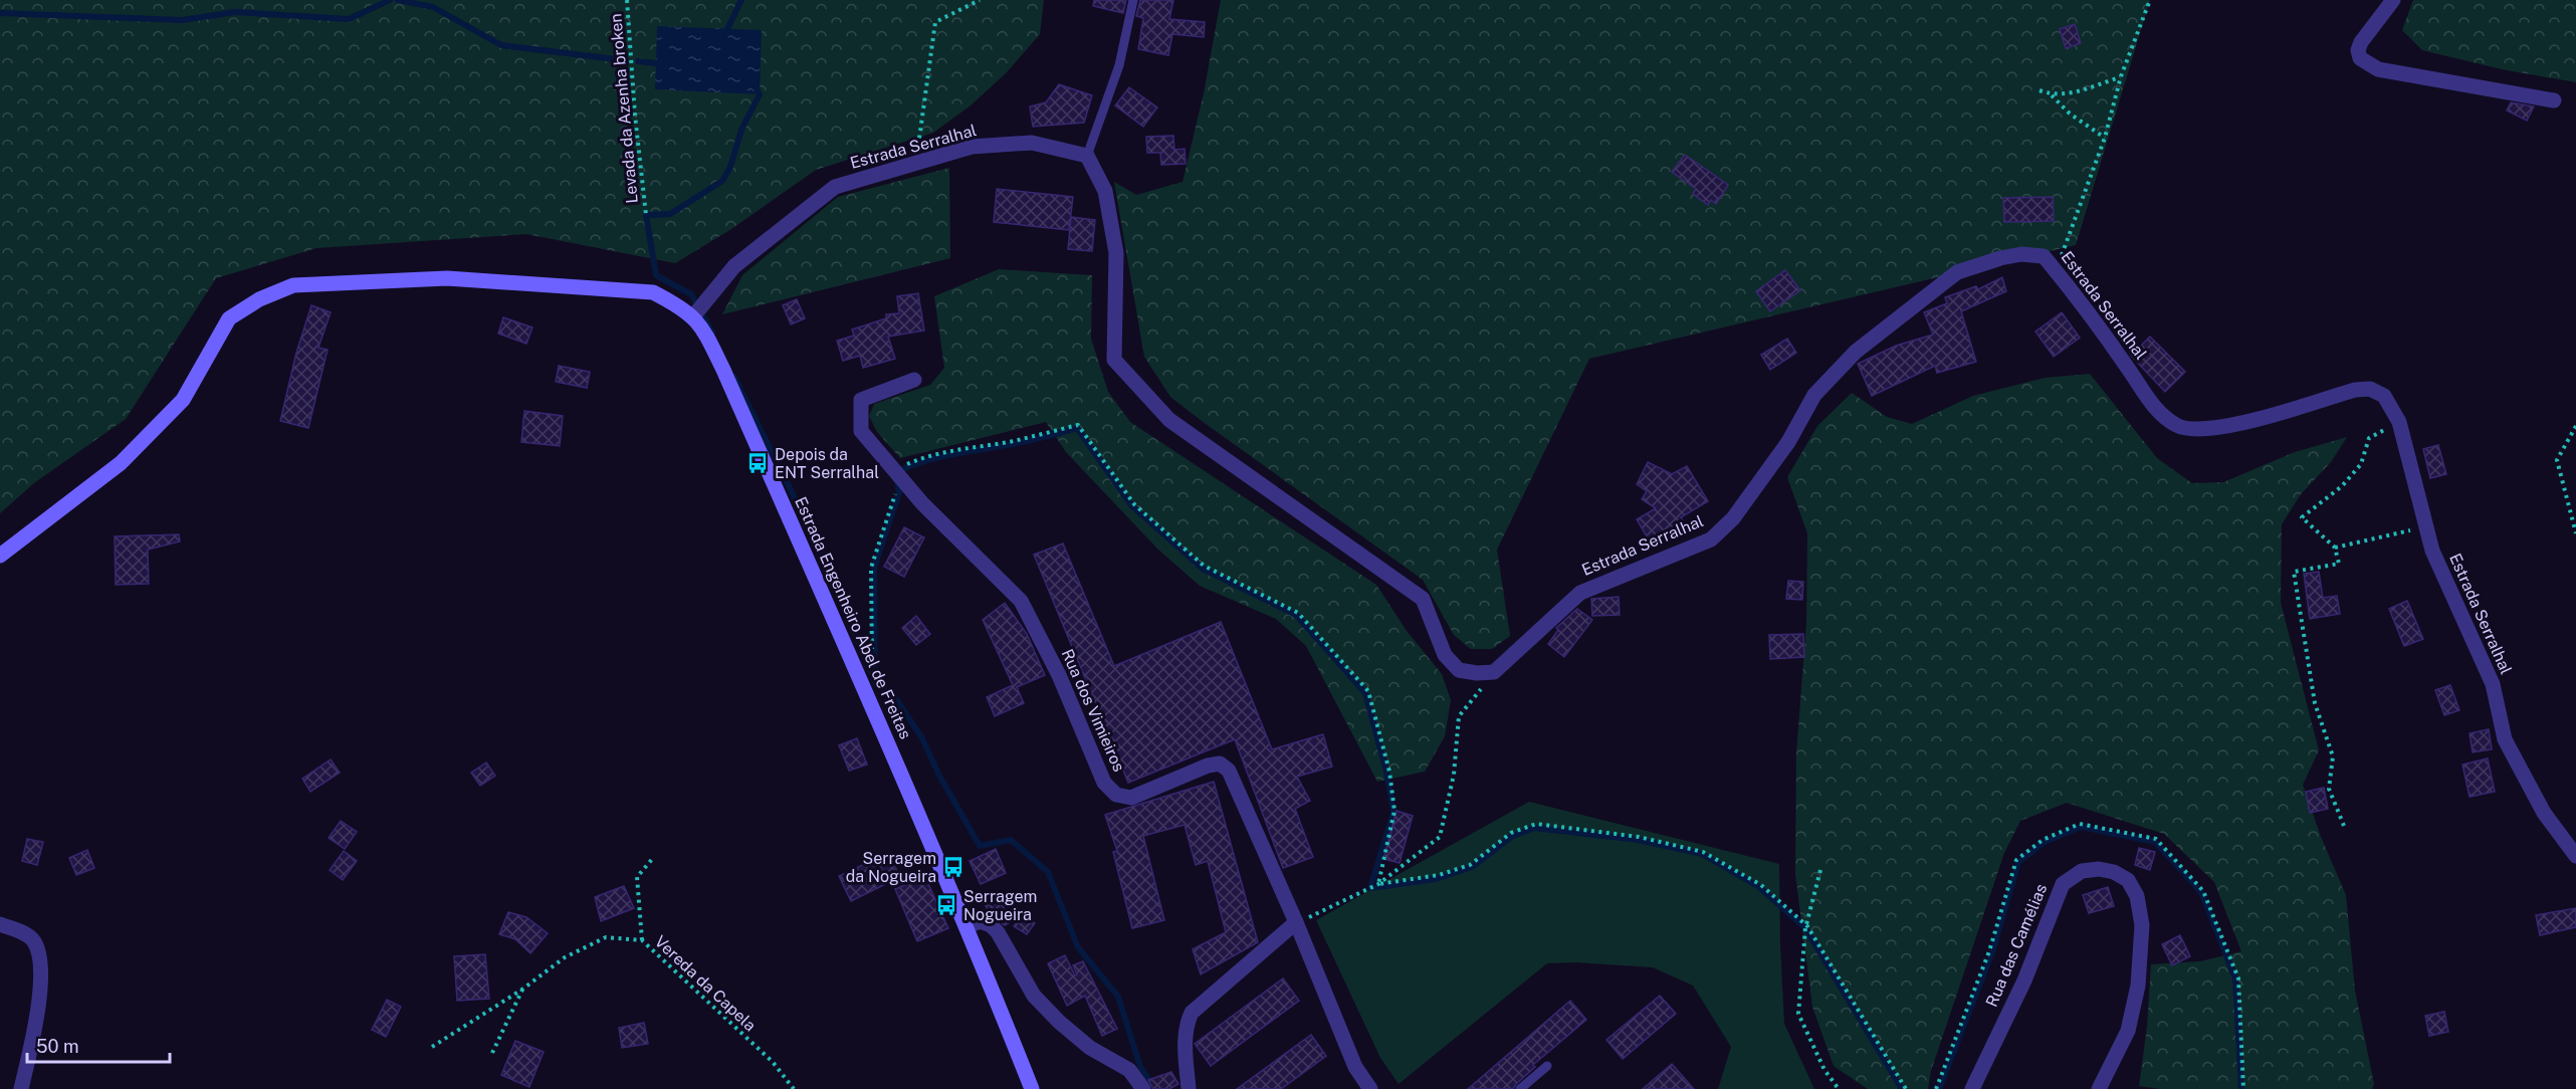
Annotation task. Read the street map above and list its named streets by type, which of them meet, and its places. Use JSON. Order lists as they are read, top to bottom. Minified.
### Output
{"streets":{"main road":["Estrada Engenheiro Abel de Freitas"],"street":["Estrada Serralhal","Rua dos Vimieiros","Rua das Camélias"],"path":["Levada da Azenha broken","Vereda da Capela"]},"crossings":[["Estrada Serralhal","Estrada Engenheiro Abel de Freitas"]],"places":{"bus stop":["Depois da ENT Serralhal","Serragem da Nogueira","Serragem Nogueira"]},"scale_bar":"50 m"}
